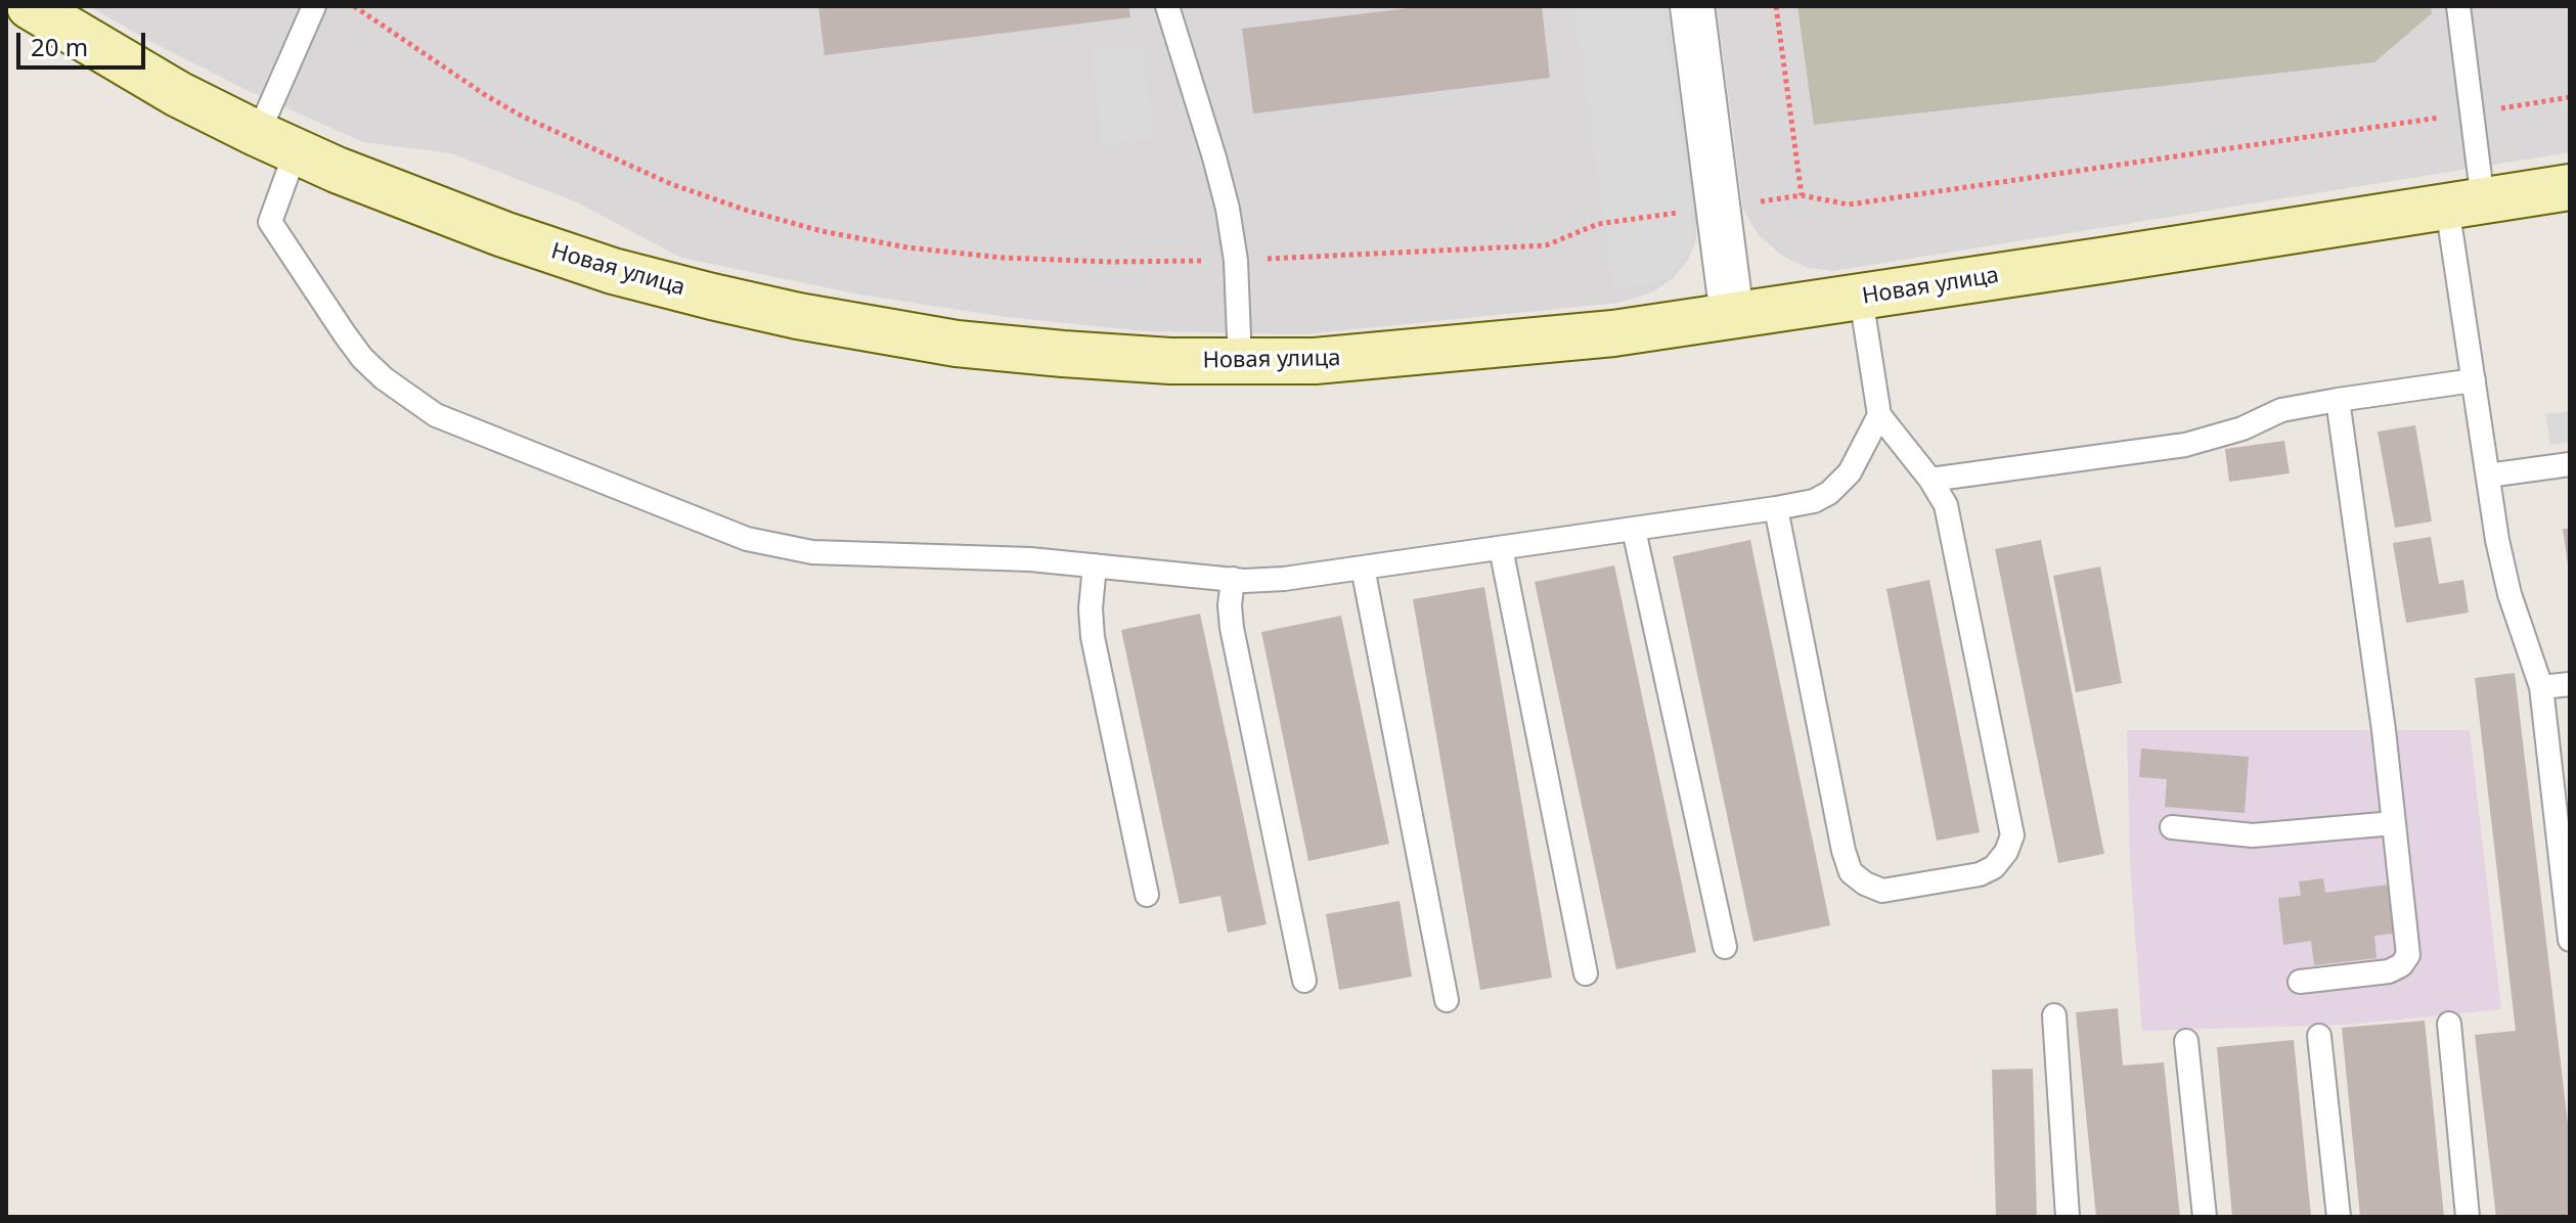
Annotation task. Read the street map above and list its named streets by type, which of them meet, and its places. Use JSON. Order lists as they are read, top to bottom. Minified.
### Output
{"streets":{"street":["Новая улица"]},"scale_bar":"20 m"}
